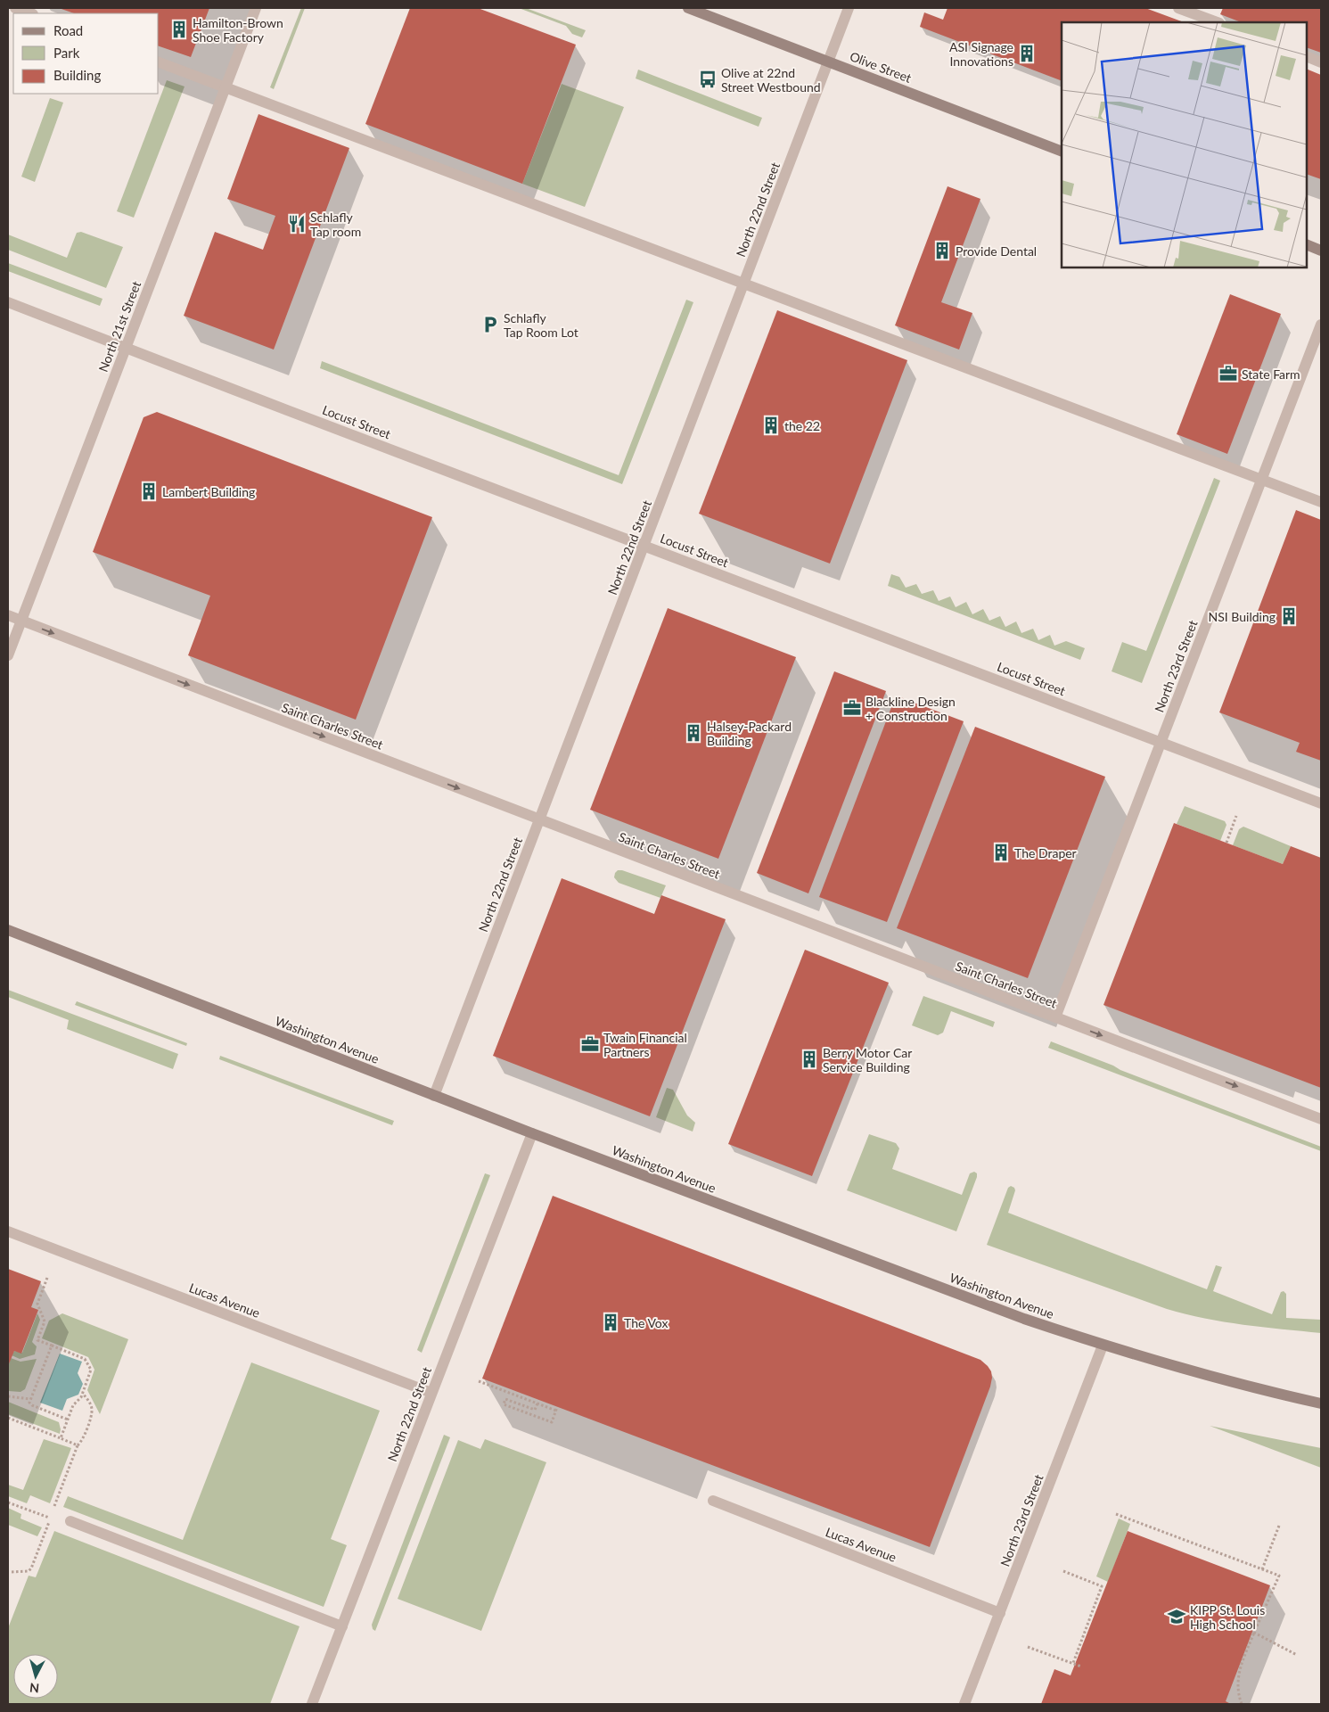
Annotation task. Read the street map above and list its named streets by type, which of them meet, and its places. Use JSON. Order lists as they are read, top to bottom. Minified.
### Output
{"streets":{"main road":["Olive Street","Washington Avenue"],"street":["North 22nd Street","North 21st Street","Locust Street","North 23rd Street","Saint Charles Street","Lucas Avenue"]},"crossings":[["Olive Street","North 22nd Street"],["North 22nd Street","Locust Street"],["North 22nd Street","Saint Charles Street"],["North 22nd Street","Washington Avenue"],["North 22nd Street","Lucas Avenue"],["North 21st Street","Locust Street"],["North 21st Street","Saint Charles Street"],["Locust Street","North 23rd Street"],["North 23rd Street","Saint Charles Street"],["North 23rd Street","Washington Avenue"],["North 23rd Street","Lucas Avenue"]],"one_way":["Saint Charles Street"],"places":{"building":["Hamilton-Brown Shoe Factory","ASI Signage Innovations","Provide Dental","the 22","Lambert Building","NSI Building","Halsey-Packard Building","The Draper","Berry Motor Car Service Building","The Vox"],"bus stop":["Olive at 22nd Street Westbound"],"restaurant":["Schlafly Tap room"],"parking":["Schlafly Tap Room Lot"],"office":["State Farm","Blackline Design + Construction","Twain Financial Partners"],"school or university":["KIPP St. Louis High School"]},"legend":["Road","Park","Building"],"north":"bottom"}
